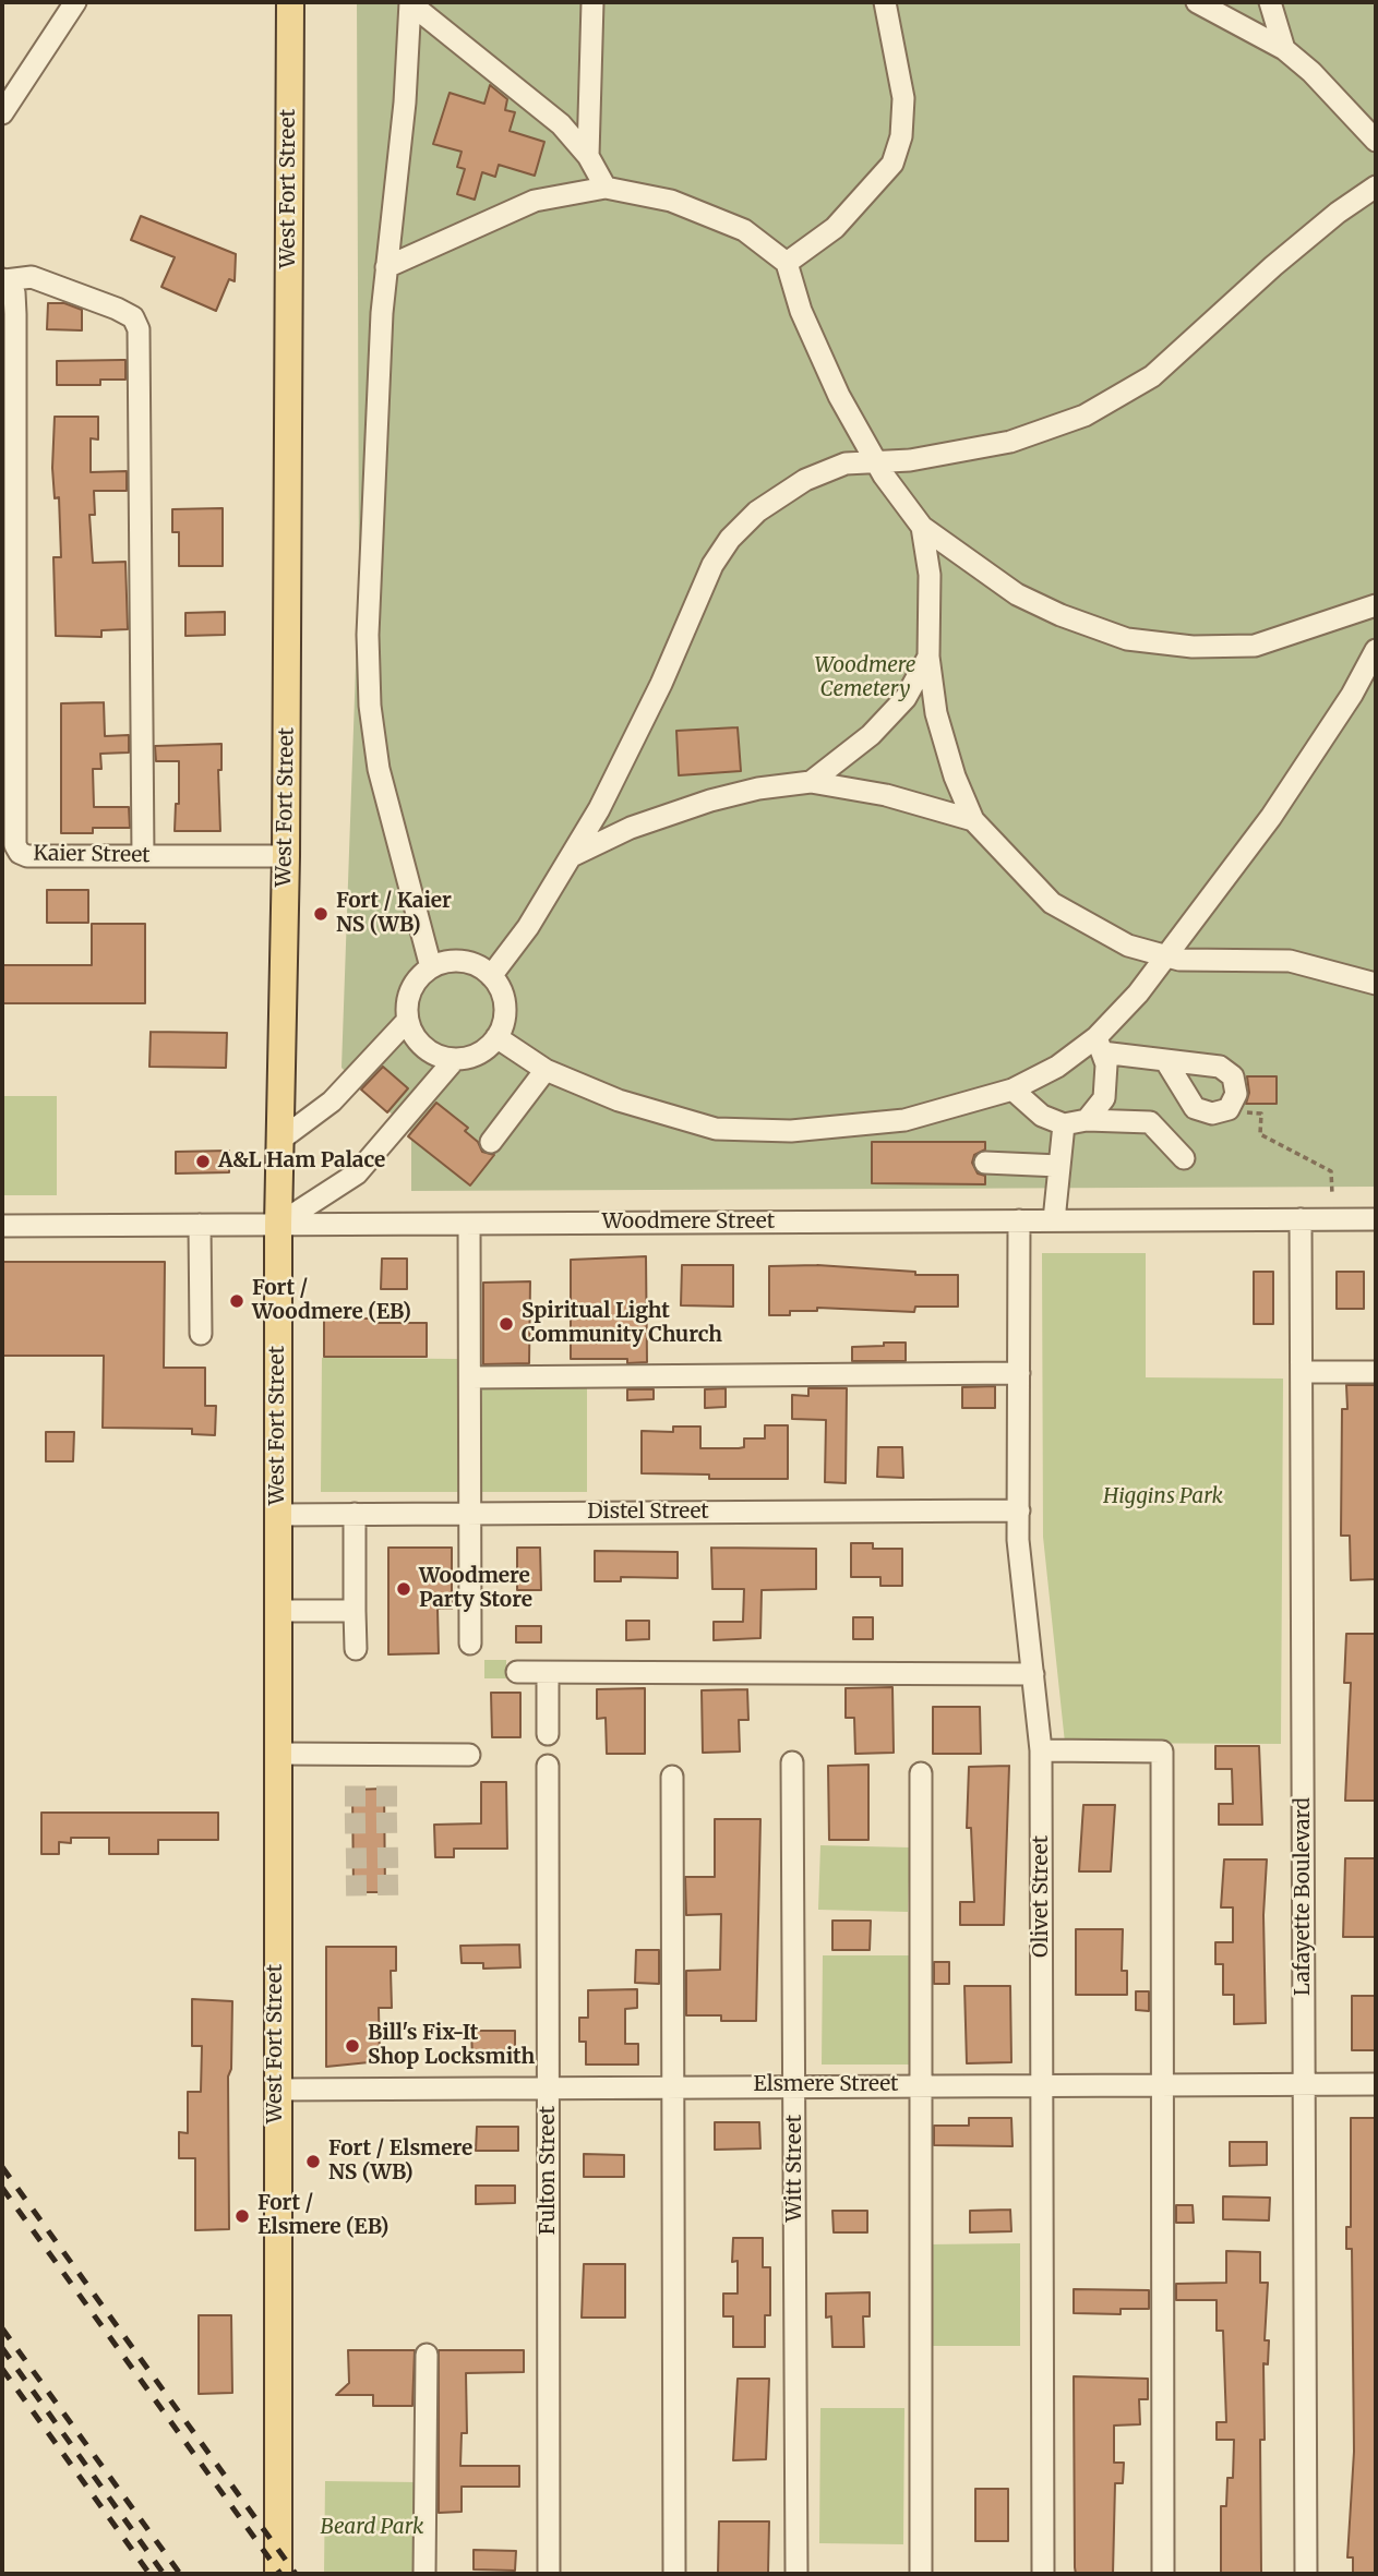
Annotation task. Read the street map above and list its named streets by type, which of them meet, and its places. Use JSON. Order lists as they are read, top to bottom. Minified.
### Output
{"streets":{"main road":["West Fort Street"],"street":["Kaier Street","Woodmere Street","Distel Street","Olivet Street","Lafayette Boulevard","Elsmere Street","Witt Street","Fulton Street"]},"crossings":[["West Fort Street","Kaier Street"],["West Fort Street","Woodmere Street"],["West Fort Street","Distel Street"],["West Fort Street","Elsmere Street"],["Woodmere Street","Olivet Street"],["Woodmere Street","Lafayette Boulevard"],["Distel Street","Olivet Street"],["Olivet Street","Elsmere Street"],["Lafayette Boulevard","Elsmere Street"],["Elsmere Street","Witt Street"],["Elsmere Street","Fulton Street"]],"parks":["Woodmere Cemetery","Higgins Park","Beard Park"],"places":["Fort / Kaier NS (WB)","A&L Ham Palace","Fort / Woodmere (EB)","Spiritual Light Community Church","Woodmere Party Store","Bill's Fix-It Shop Locksmith","Fort / Elsmere NS (WB)","Fort / Elsmere (EB)"]}
